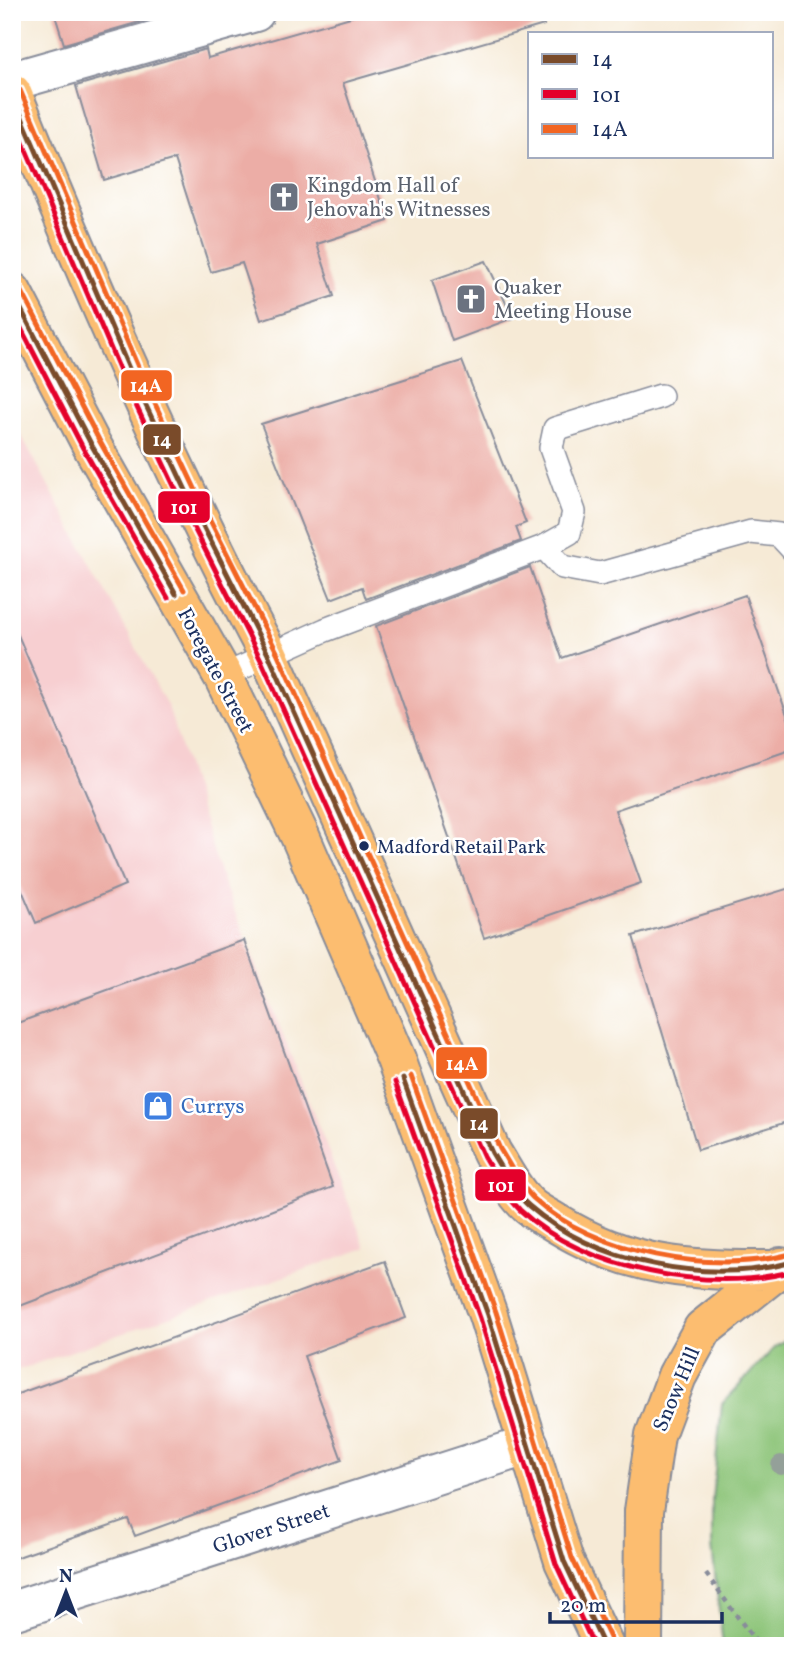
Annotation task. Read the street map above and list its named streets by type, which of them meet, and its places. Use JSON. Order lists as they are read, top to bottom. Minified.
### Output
{"streets":{"highway":["Foregate Street","Snow Hill"],"street":["Glover Street"]},"crossings":[["Foregate Street","Glover Street"]],"places":{"church":["Kingdom Hall of Jehovah's Witnesses","Quaker Meeting House"],"other":["Madford Retail Park"],"shop":["Currys"]},"lines":["transit line 14A","transit line 14","transit line 101"],"legend":["14","101","14A"],"scale_bar":"20 m","north":"top"}
